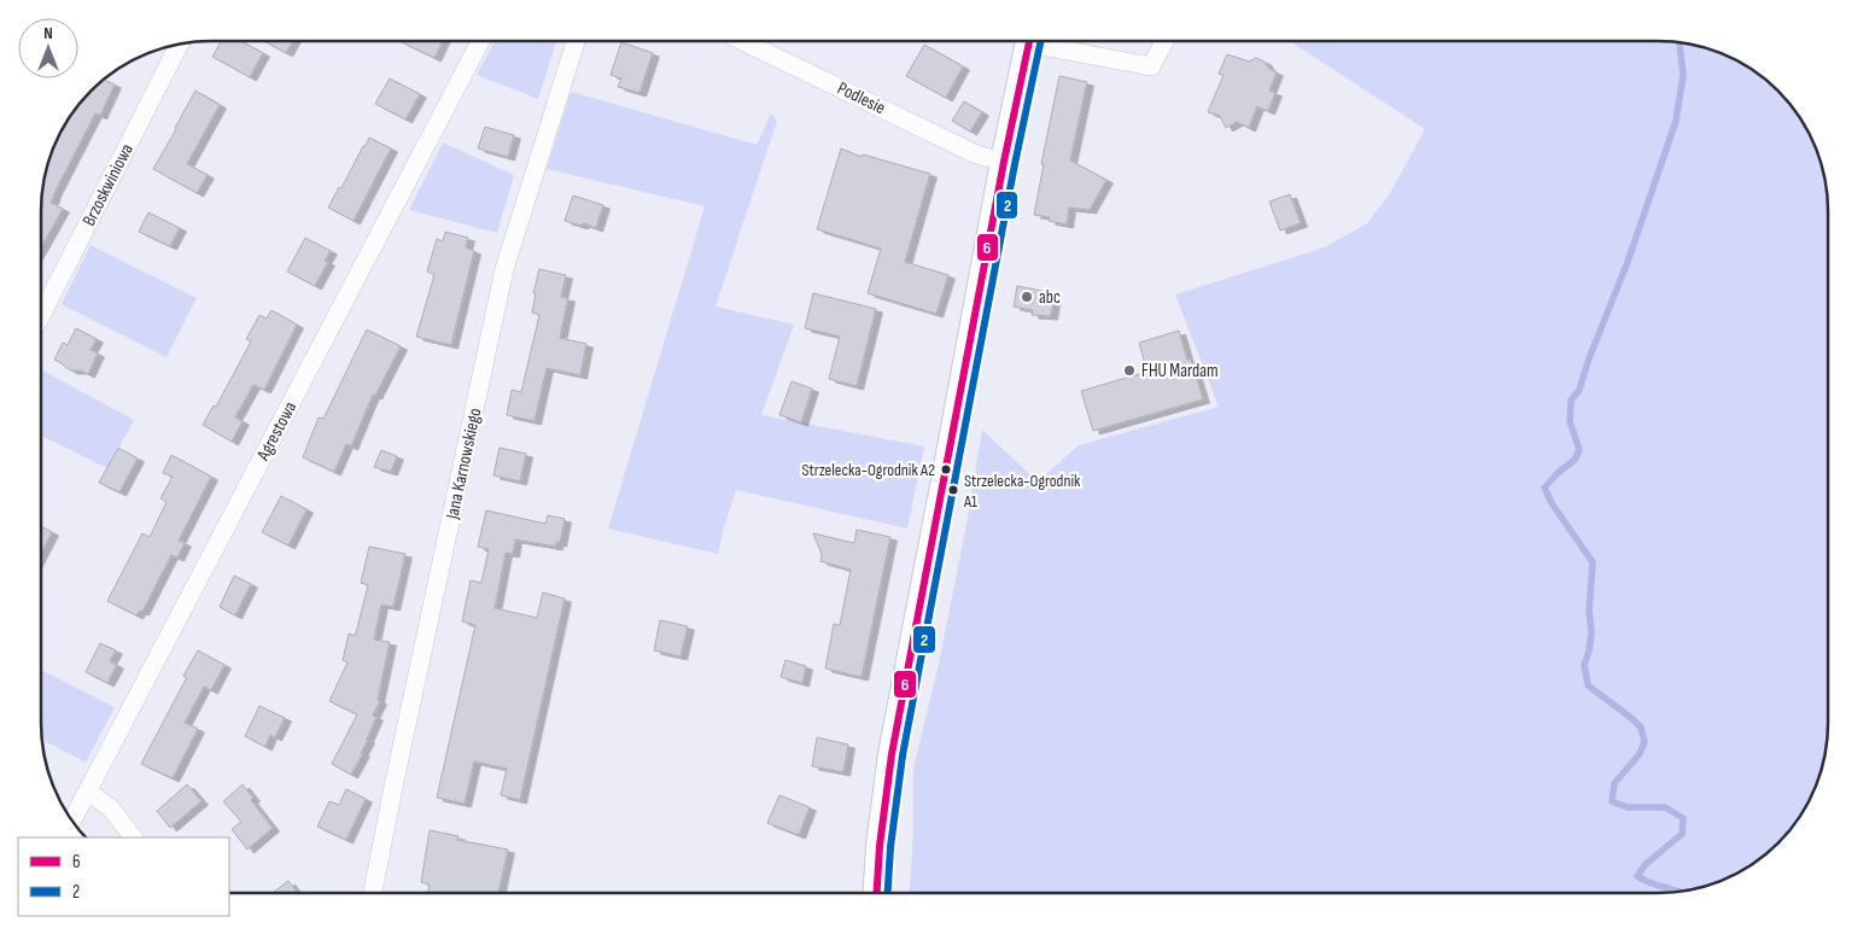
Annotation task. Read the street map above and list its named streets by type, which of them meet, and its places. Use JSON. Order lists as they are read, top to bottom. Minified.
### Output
{"streets":{"street":["Podlesie","Brzoskwiniowa","Agrestowa","Jana Karnowskiego"]},"places":["abc","FHU Mardam","Strzelecka-Ogrodnik A2","Strzelecka-Ogrodnik A1"],"lines":["transit line 6","transit line 2"],"legend":["6","2"],"north":"top"}
